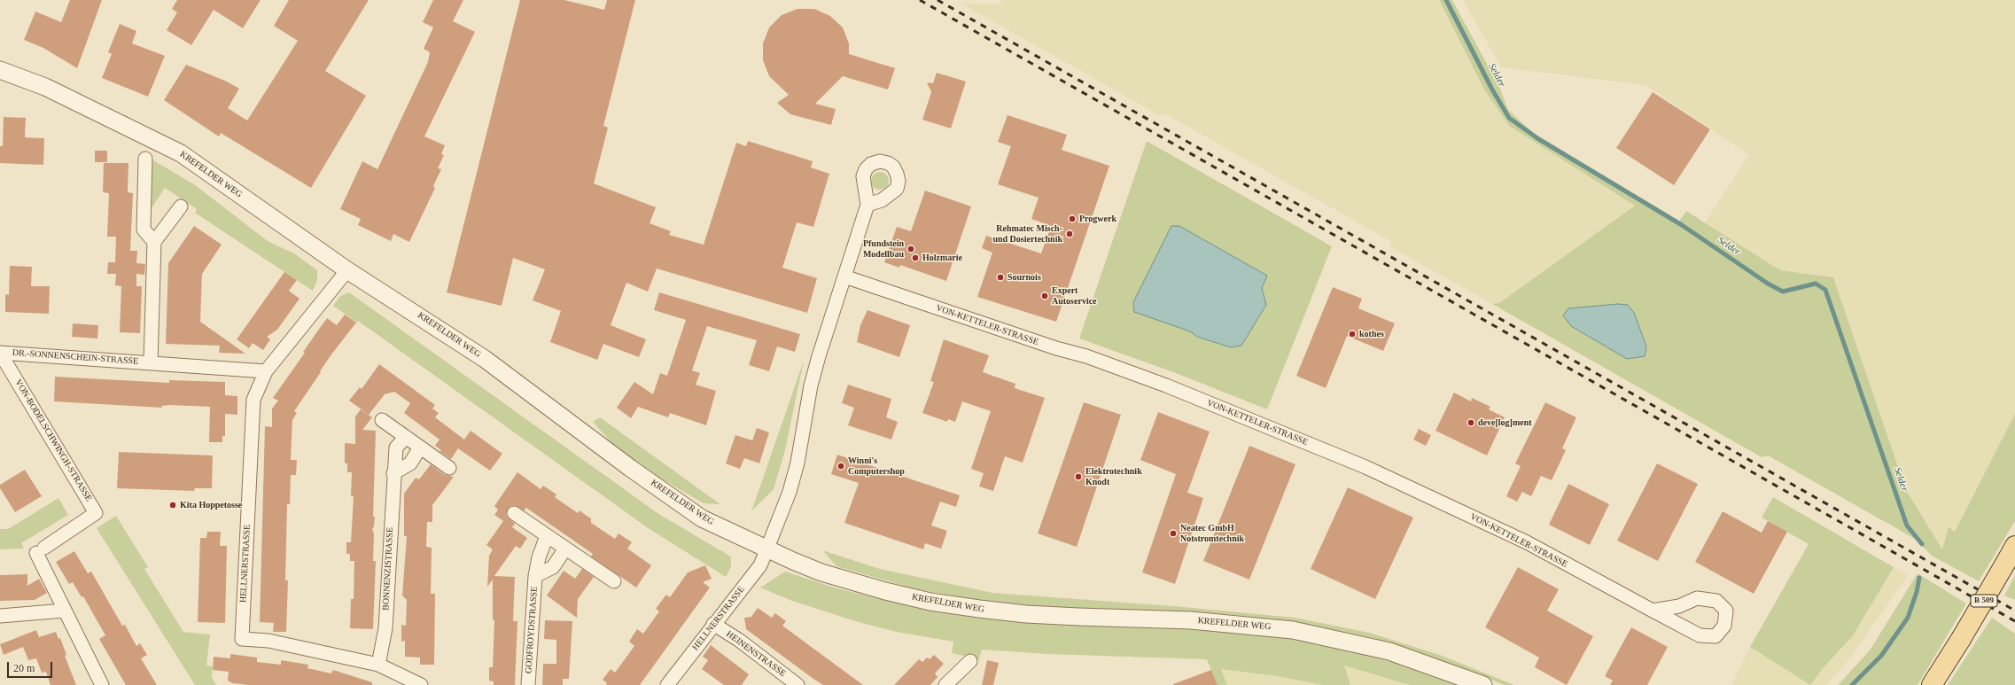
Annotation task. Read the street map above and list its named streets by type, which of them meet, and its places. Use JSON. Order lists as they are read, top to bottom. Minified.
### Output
{"streets":{"main road":["B 509"],"street":["KREFELDER WEG","VON-KETTELER-STRASSE","DR.-SONNENSCHEIN-STRASSE","VON-BODELSCHWINGH-STRASSE","HELLNERSTRASSE","BONNENZISTRASSE","GODFROYDSTRASSE","HEINENSTRASSE"]},"crossings":[["KREFELDER WEG","HELLNERSTRASSE"],["DR.-SONNENSCHEIN-STRASSE","VON-BODELSCHWINGH-STRASSE"],["DR.-SONNENSCHEIN-STRASSE","HELLNERSTRASSE"],["HELLNERSTRASSE","BONNENZISTRASSE"],["HELLNERSTRASSE","HEINENSTRASSE"]],"water":["Selder"],"places":["Progwerk","Rehmatec Misch- und Dosiertechnik","Pfundstein Modellbau","Holzmarie","Sournois","Expert Autoservice","kothes","deve[log]ment","Winni's Computershop","Elektrotechnik Knodt","Kita Hoppetosse","Neatec GmbH Notstromtechnik"],"scale_bar":"20 m"}
